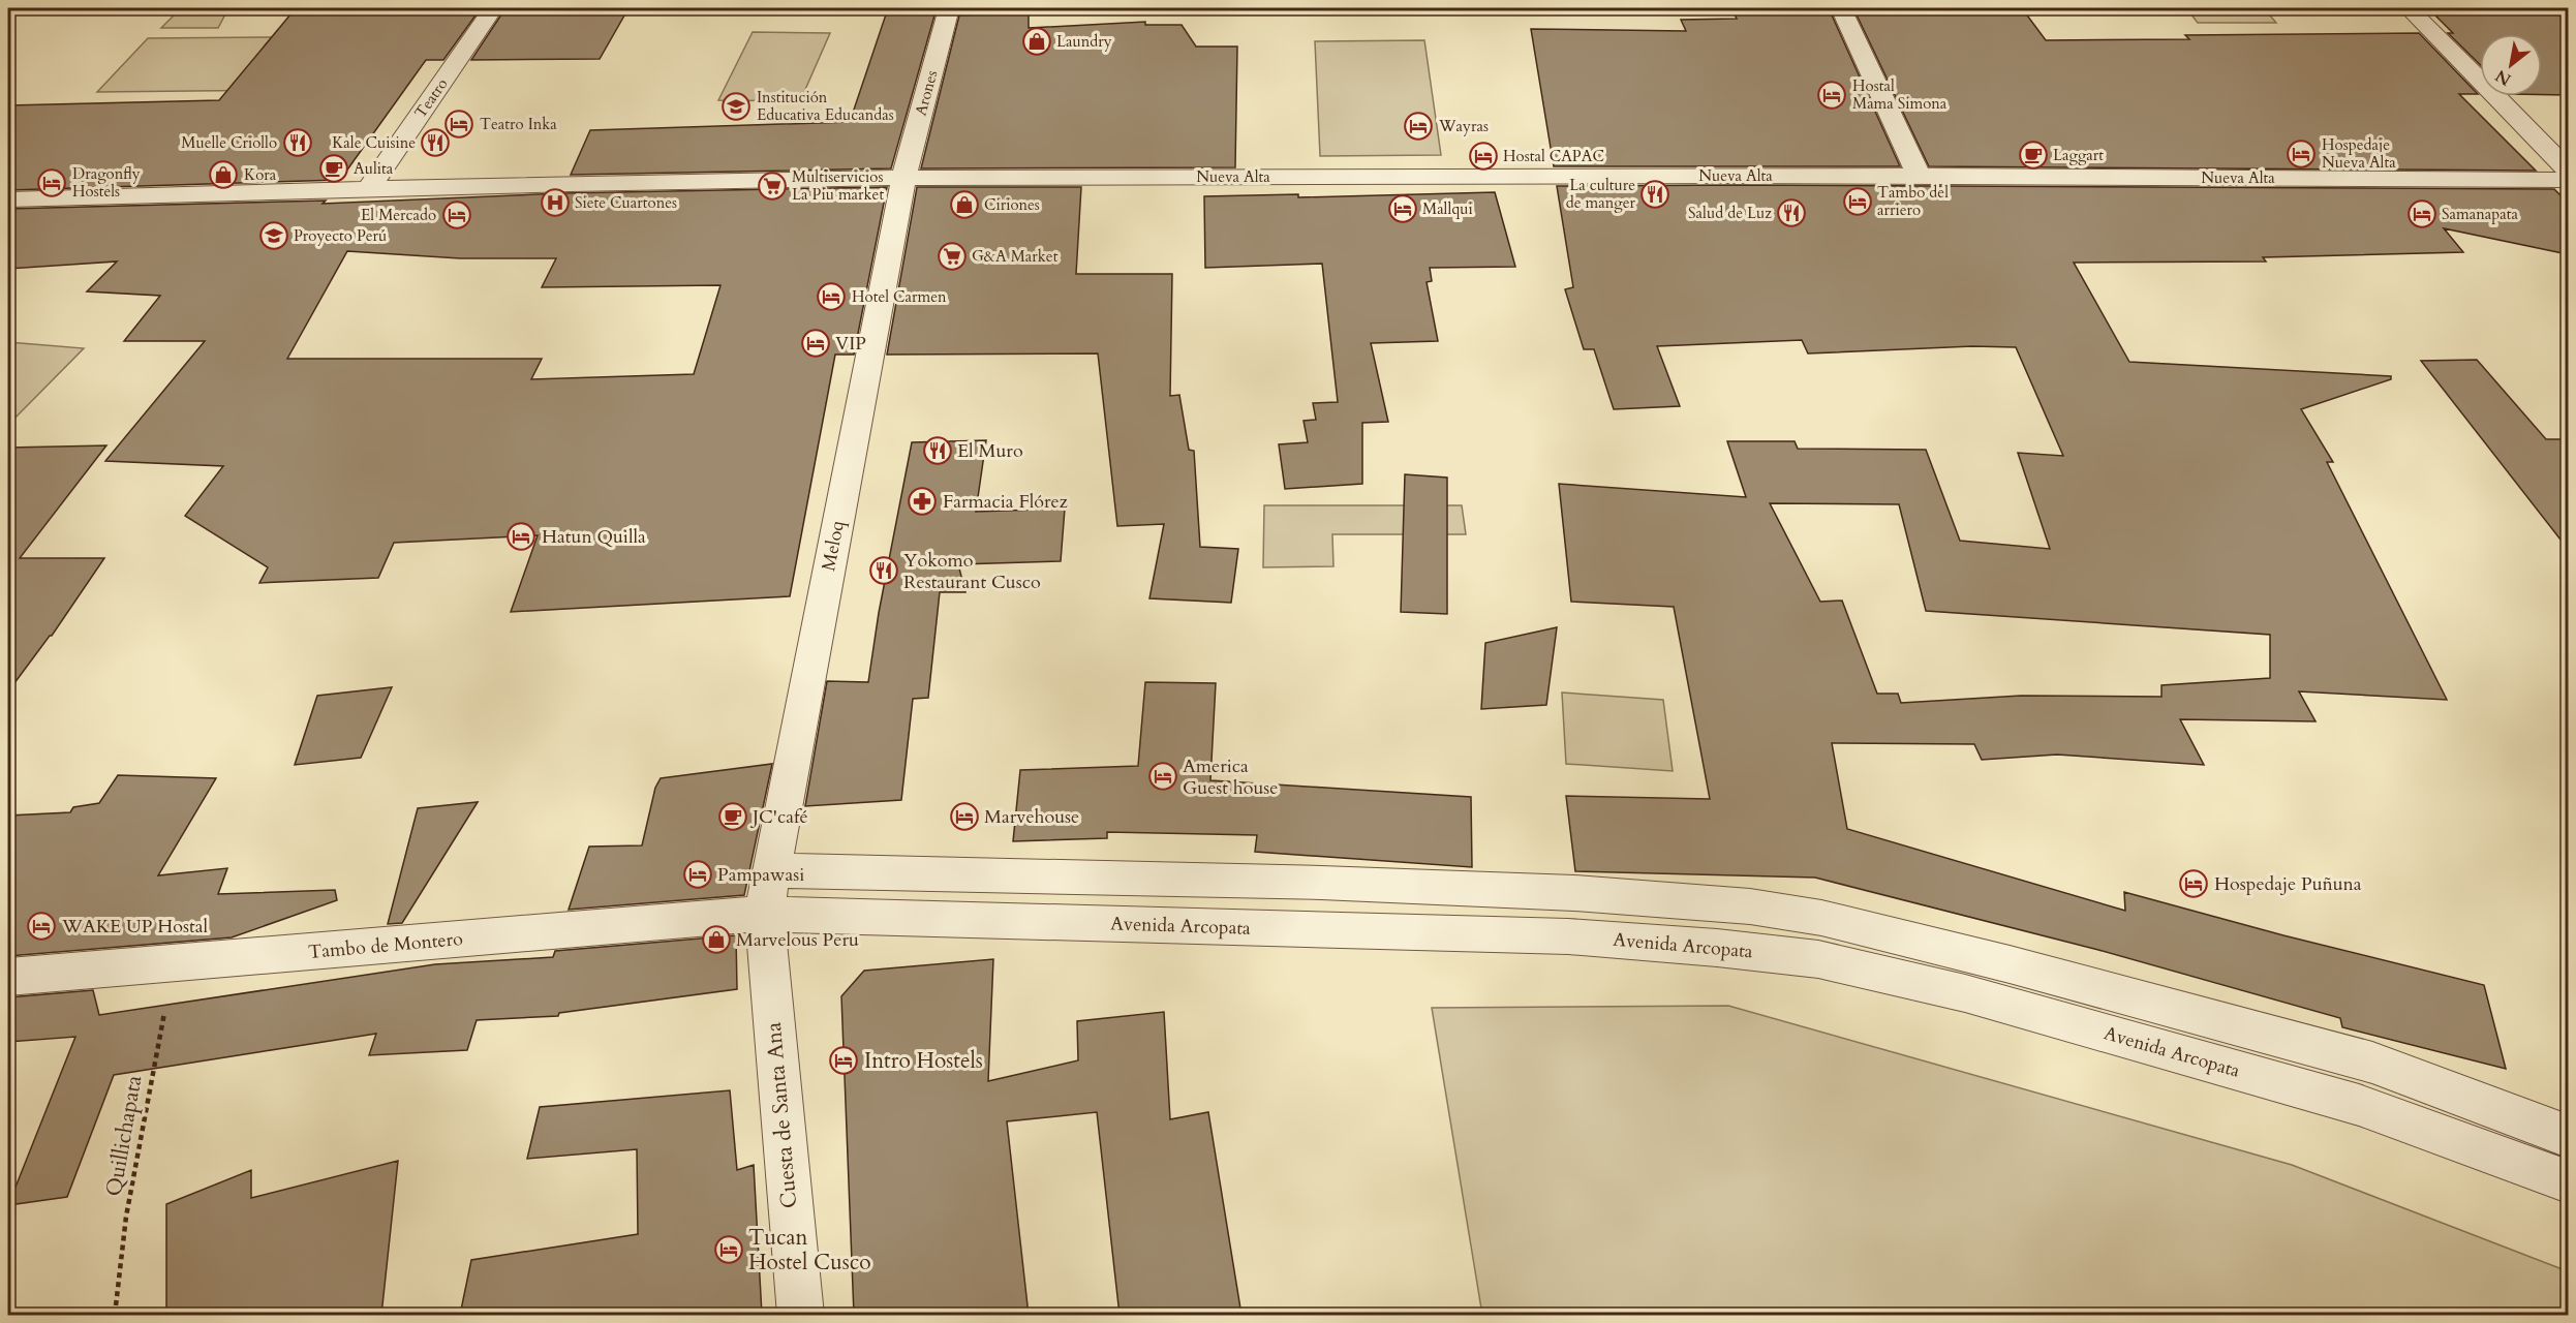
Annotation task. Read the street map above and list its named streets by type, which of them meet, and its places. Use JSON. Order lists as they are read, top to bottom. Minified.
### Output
{"streets":{"street":["Arones","Teatro","Nueva Alta","Meloq","Avenida Arcopata","Tambo de Montero","Cuesta de Santa Ana"],"path":["Quillichapata"]},"crossings":[["Arones","Nueva Alta"],["Arones","Meloq"],["Nueva Alta","Meloq"],["Meloq","Avenida Arcopata"],["Meloq","Tambo de Montero"],["Meloq","Cuesta de Santa Ana"],["Avenida Arcopata","Tambo de Montero"],["Avenida Arcopata","Cuesta de Santa Ana"],["Tambo de Montero","Cuesta de Santa Ana"],["Tambo de Montero","Quillichapata"]],"places":{"shop":["Laundry","Kora","Ciriones","Marvelous Peru"],"hotel":["Hostal Mama Simona","Teatro Inka","Wayras","Hospedaje Nueva Alta","Hostal CAPAC","Dragonfly Hostels","Tambo del arriero","Mallqui","Samanapata","El Mercado","Hotel Carmen","VIP","Hatun Quilla","America Guest house","Marvehouse","Pampawasi","Hospedaje Puñuna","WAKE UP Hostal","Intro Hostels","Tucan Hostel Cusco"],"school or university":["Institución Educativa Educandas","Proyecto Perú"],"restaurant":["Muelle Criollo","Kale Cuisine","La culture de manger","Salud de Luz","El Muro","Yokomo Restaurant Cusco"],"cafe":["Laggart","Aulita","JC'café"],"supermarket":["Multiservicios La Piu market","G&A Market"],"hospital":["Siete Cuartones"],"pharmacy":["Farmacia Flórez"]},"north":"bottom left"}
